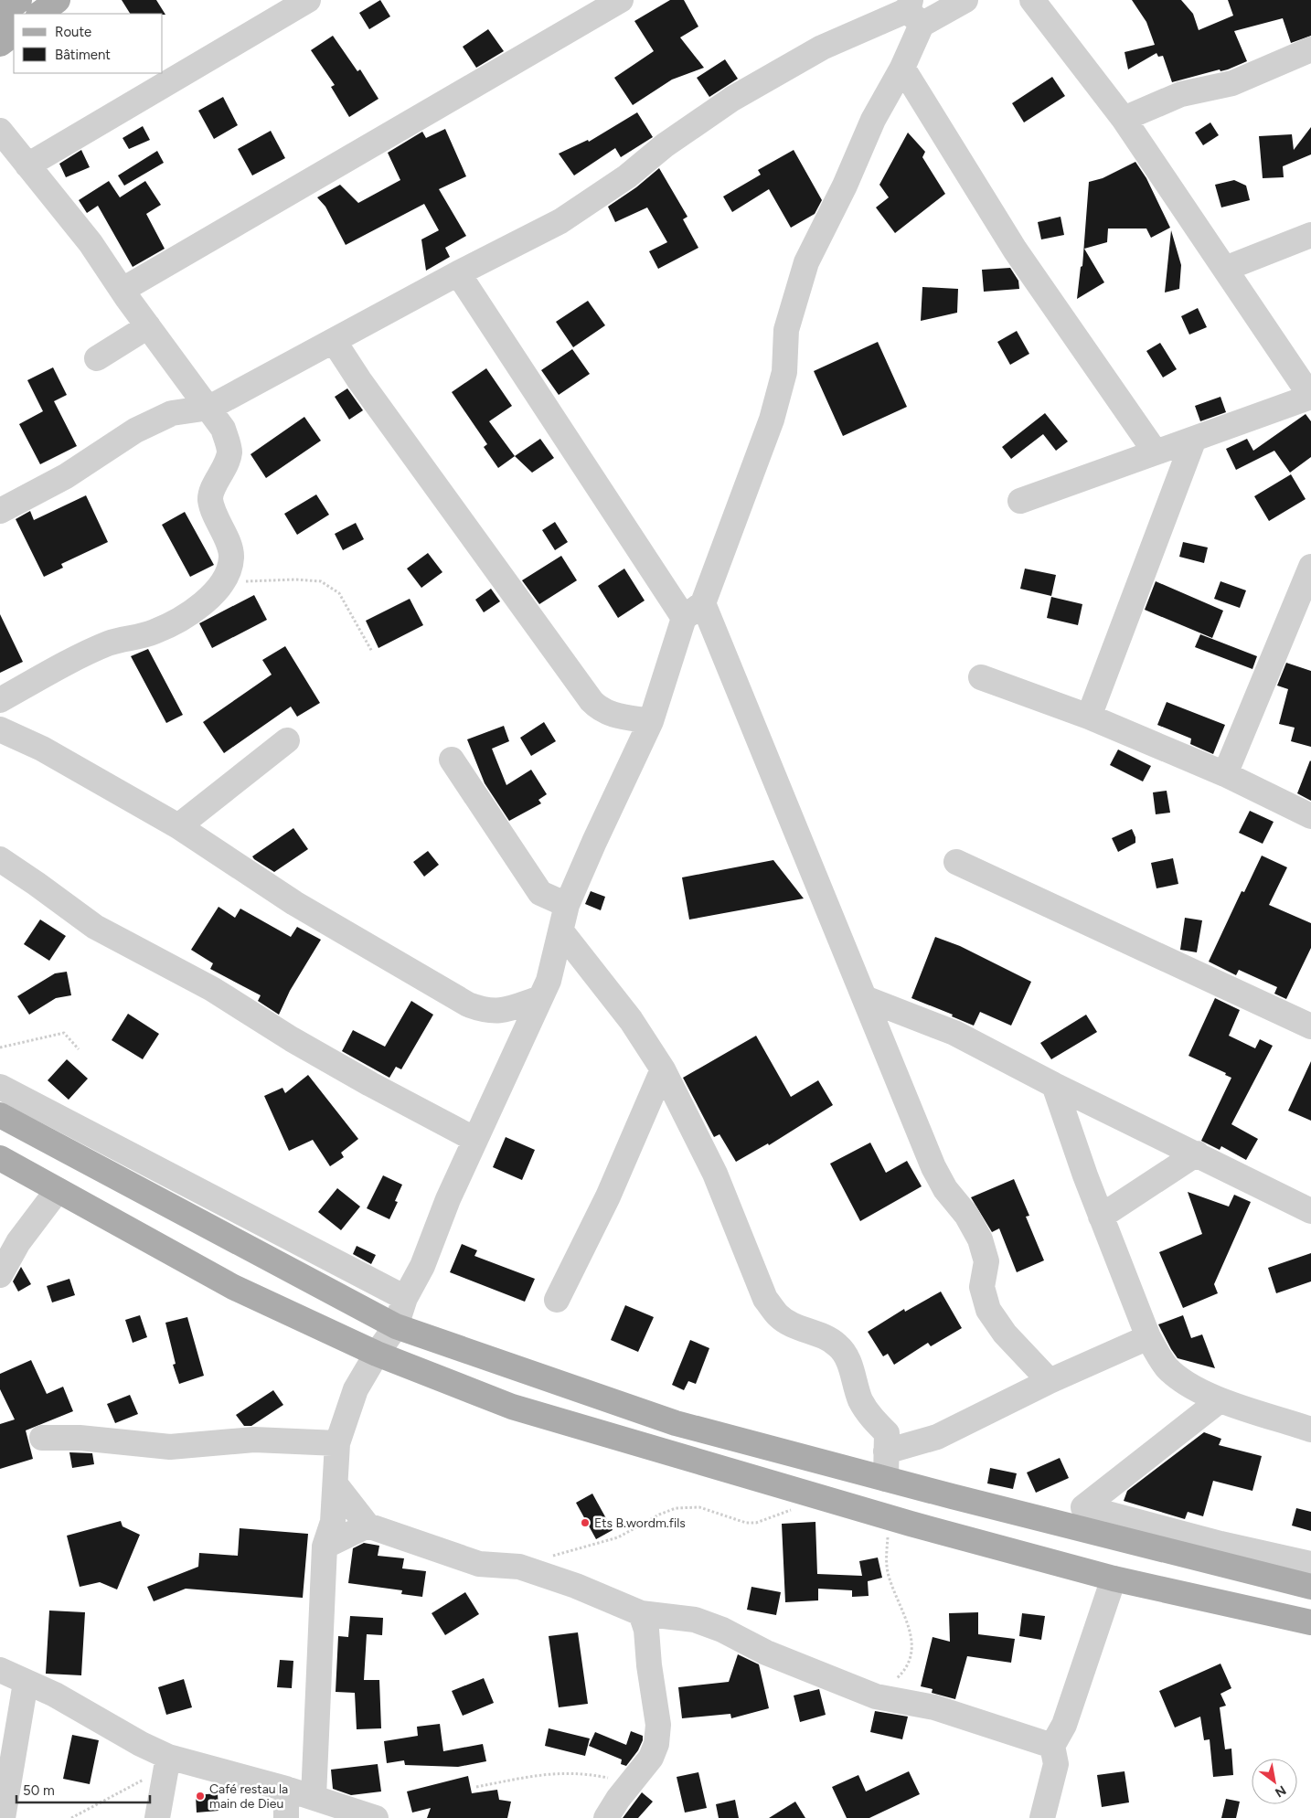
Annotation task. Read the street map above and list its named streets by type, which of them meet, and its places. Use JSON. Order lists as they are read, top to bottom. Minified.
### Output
{"places":["Ets B.wordm.fils","Café restau la main de Dieu"],"legend":["Route","Bâtiment"],"scale_bar":"50 m","north":"bottom right"}
